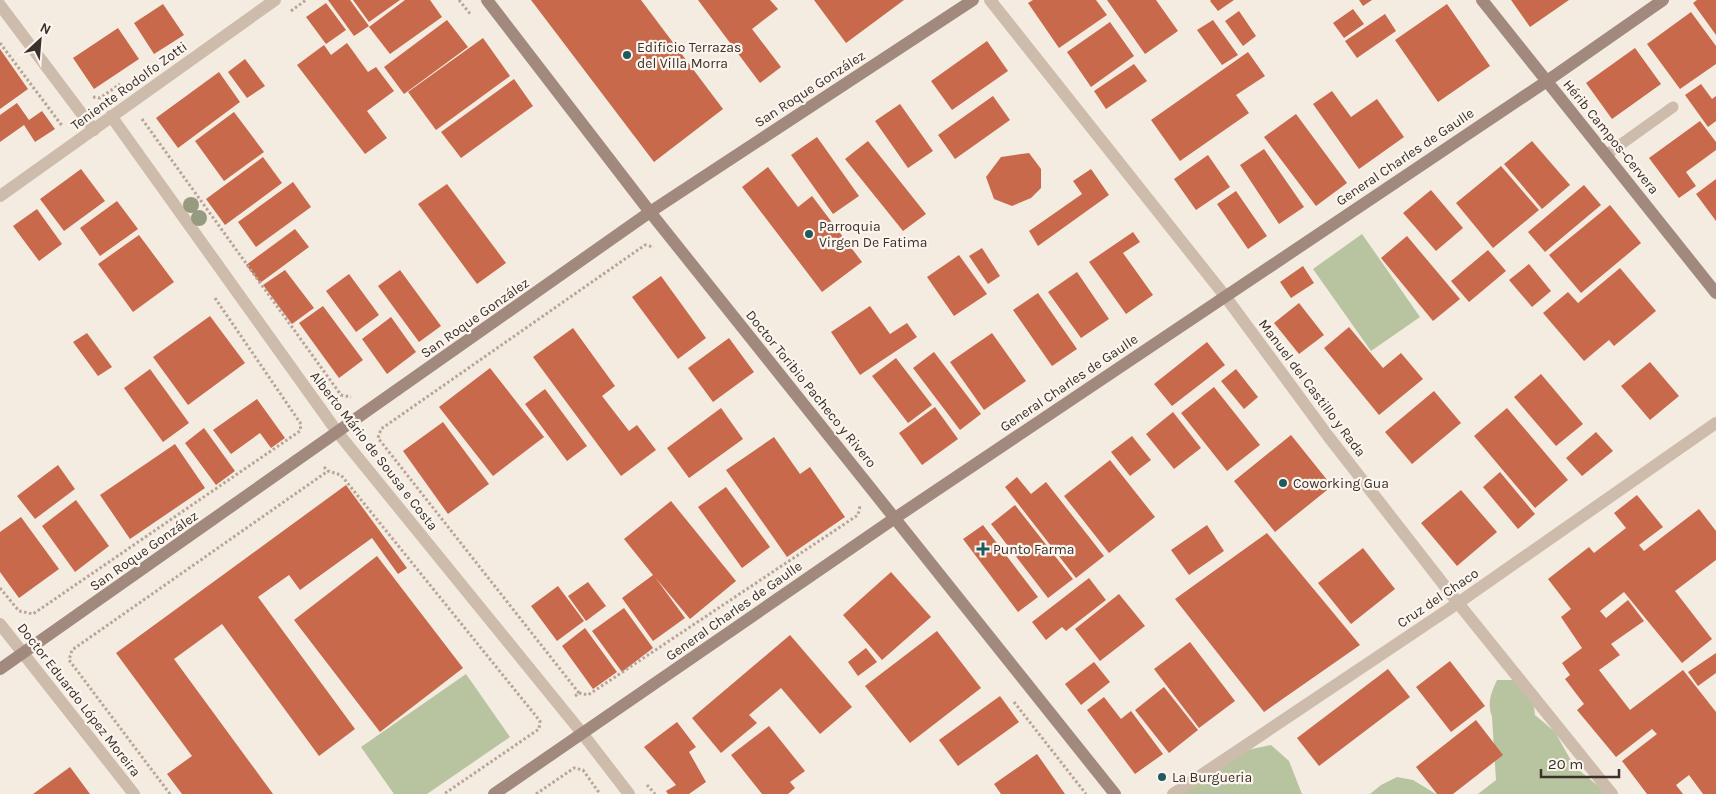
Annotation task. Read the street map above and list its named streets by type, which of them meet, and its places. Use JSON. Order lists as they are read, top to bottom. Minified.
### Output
{"streets":{"street":["Teniente Rodolfo Zotti","San Roque González","Hérib Campos-Cervera","General Charles de Gaulle","Manuel del Castillo y Rada","Doctor Toribio Pacheco y Rivero","Alberto Mário de Sousa e Costa","Cruz del Chaco","Doctor Eduardo López Moreira"]},"crossings":[["Teniente Rodolfo Zotti","Alberto Mário de Sousa e Costa"],["San Roque González","Doctor Toribio Pacheco y Rivero"],["San Roque González","Alberto Mário de Sousa e Costa"],["San Roque González","Doctor Eduardo López Moreira"],["Hérib Campos-Cervera","General Charles de Gaulle"],["General Charles de Gaulle","Manuel del Castillo y Rada"],["General Charles de Gaulle","Doctor Toribio Pacheco y Rivero"],["General Charles de Gaulle","Alberto Mário de Sousa e Costa"],["Manuel del Castillo y Rada","Cruz del Chaco"]],"places":{"other":["Edificio Terrazas del Villa Morra","Parroquia Virgen De Fatima","Coworking Gua","La Burgueria"],"health":["Punto Farma"]},"scale_bar":"20 m","north":"top right"}
